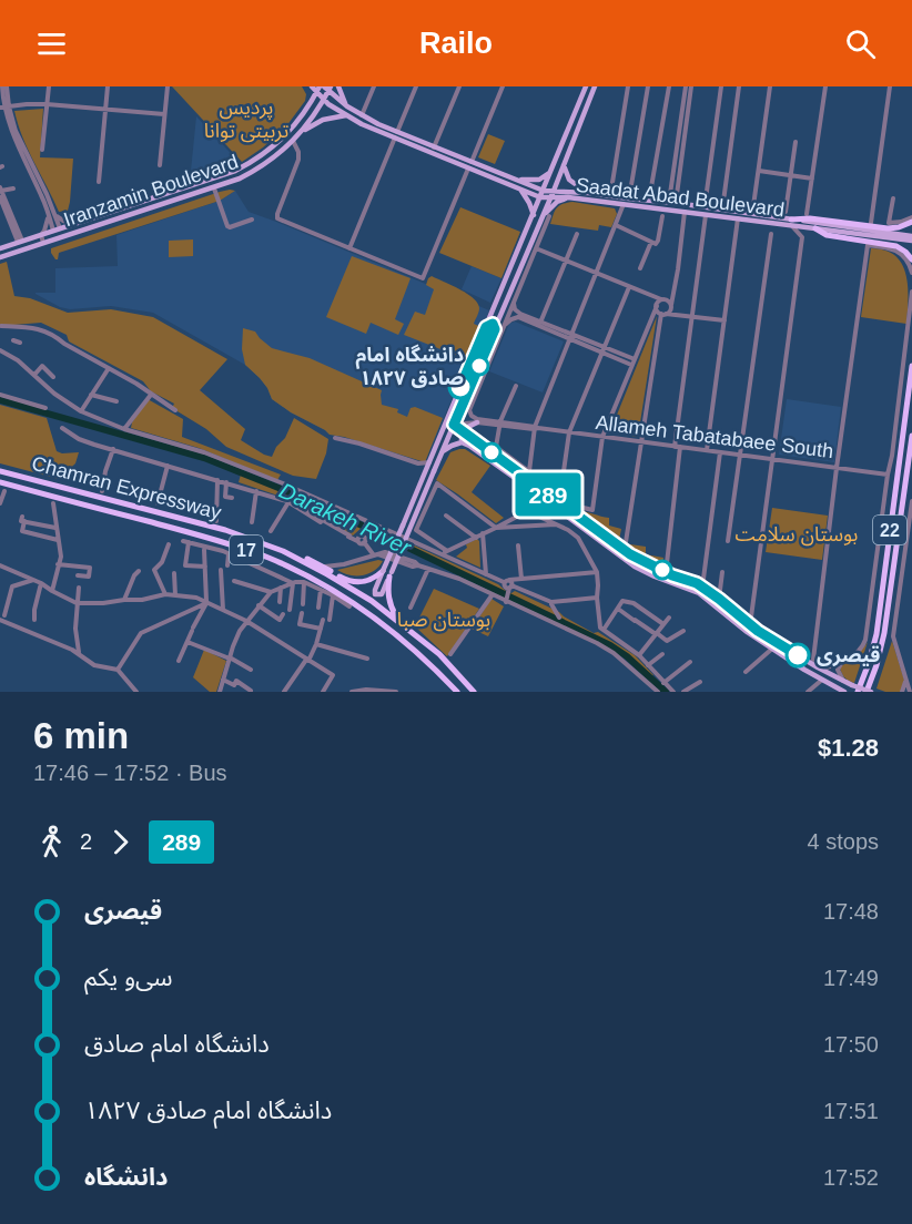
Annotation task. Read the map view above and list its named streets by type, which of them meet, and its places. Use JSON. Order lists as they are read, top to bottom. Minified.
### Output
{"streets":{"highway":["Chamran Expressway","22","17"],"main road":["Iranzamin Boulevard","Saadat Abad Boulevard"],"street":["Allameh Tabatabaee South"]},"water":["Darakeh River"],"parks":["پردیس تربیتی توانا","بوستان سلامت","بوستان صبا"],"places":["دانشگاه امام صادق ۱۸۲۷","قیصری"],"lines":["bus line 289"],"page":{"header":"Railo","on_map":"289","heading":["6 min","17:46 – 17:52 · Bus","$1.28"],"legs":["2","289","4 stops"],"list":[{"name":"قیصری","value":"17:48"},{"name":"سی‌و یکم","value":"17:49"},{"name":"دانشگاه امام صادق","value":"17:50"},{"name":"دانشگاه امام صادق ۱۸۲۷","value":"17:51"},{"name":"دانشگاه","value":"17:52"}]}}
